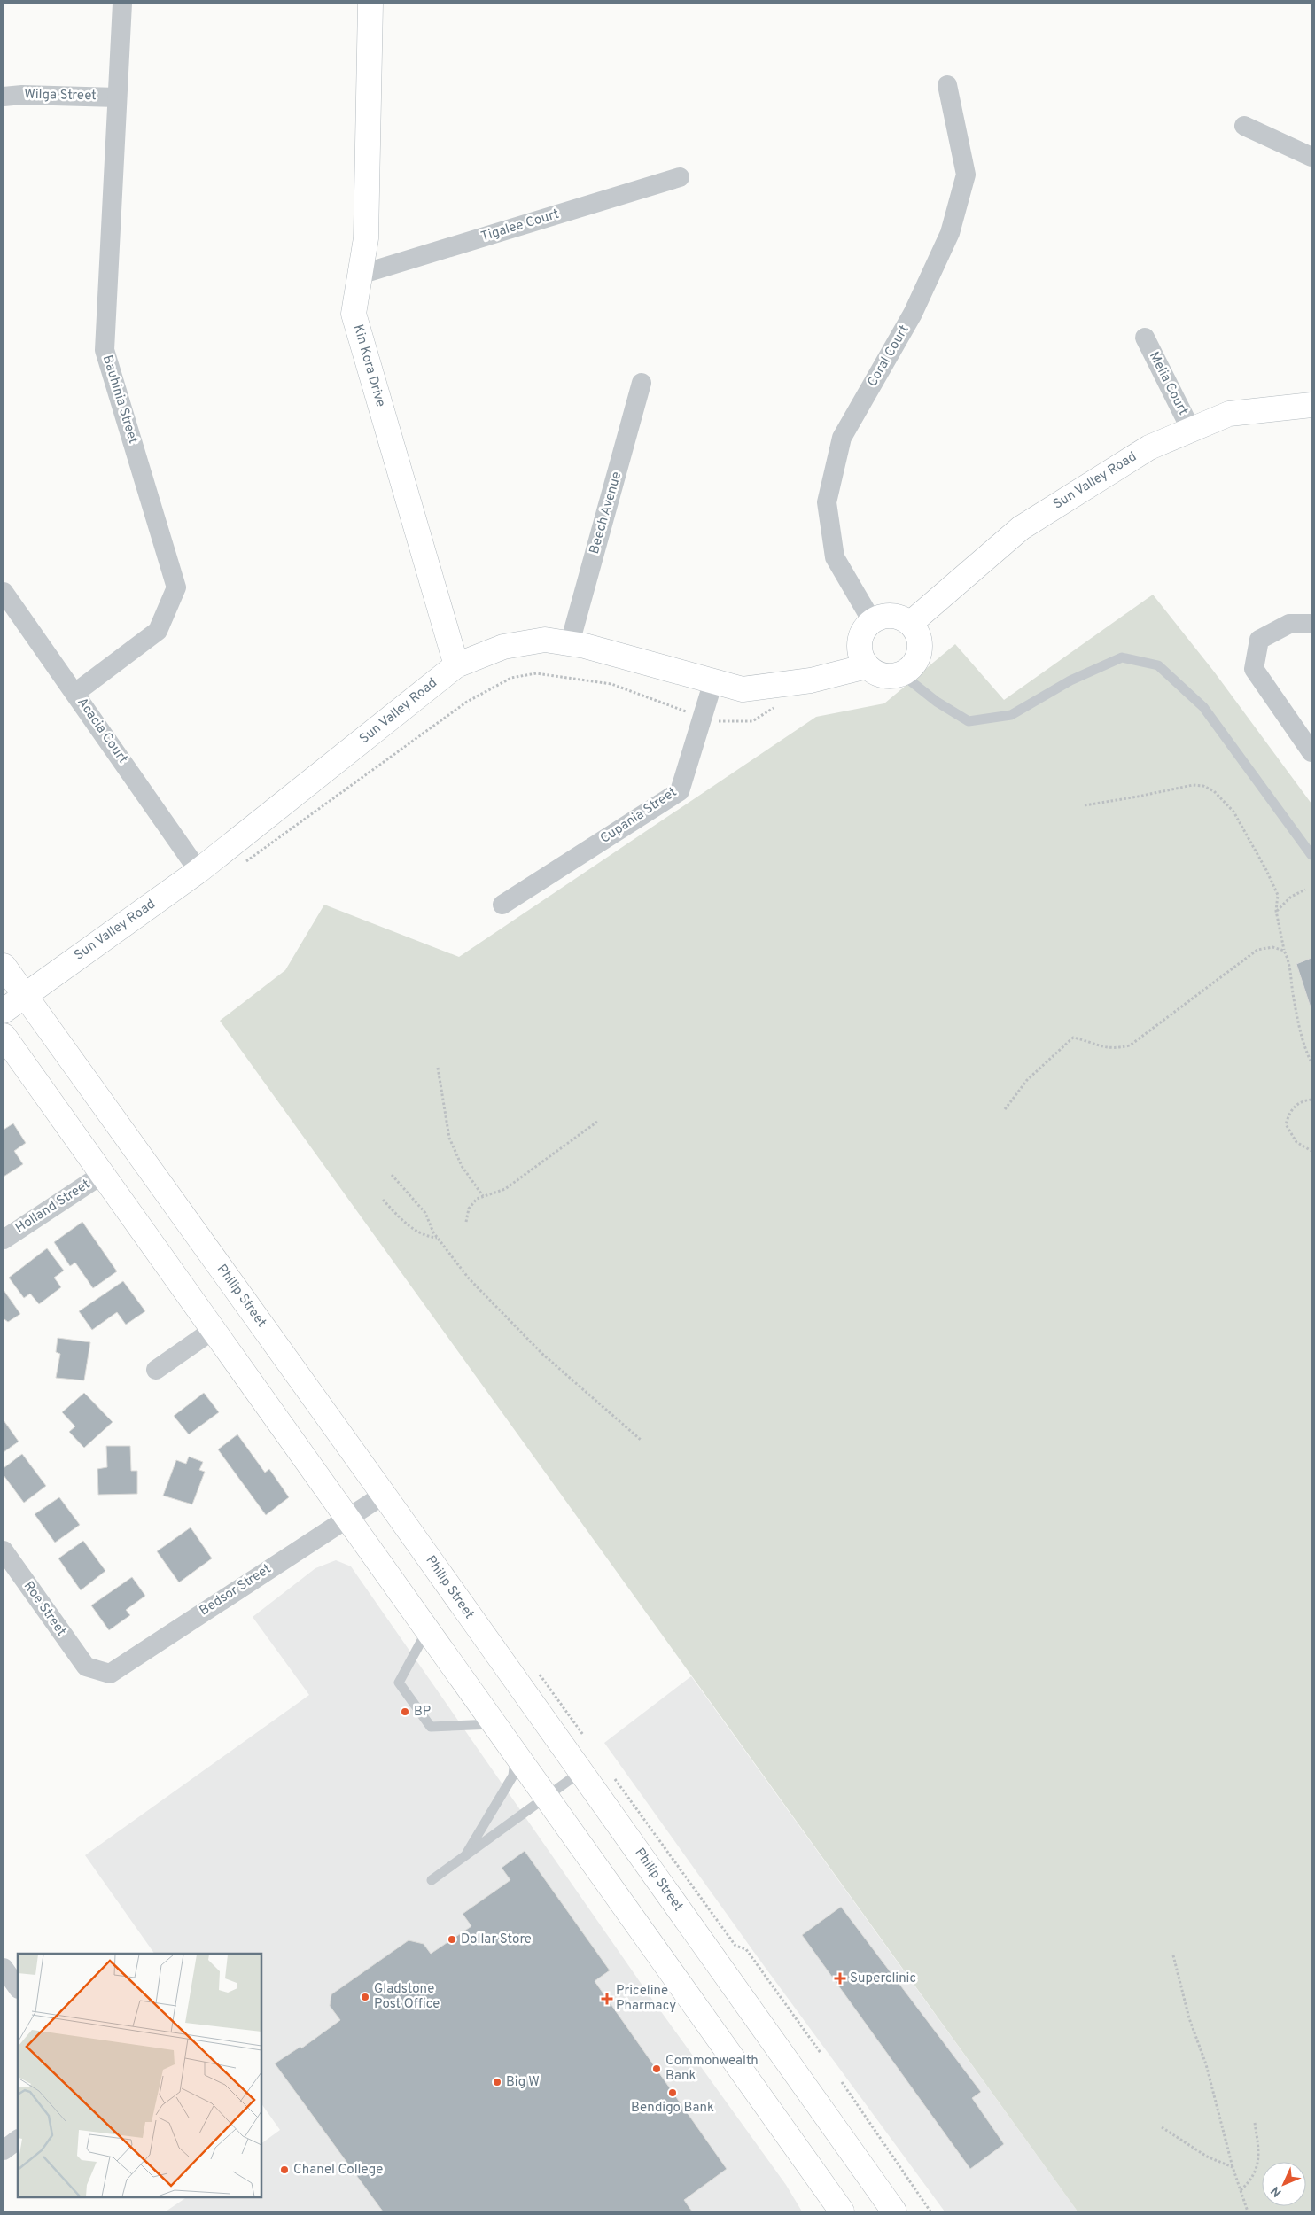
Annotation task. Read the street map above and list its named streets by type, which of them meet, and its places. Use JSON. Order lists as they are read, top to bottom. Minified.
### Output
{"streets":{"main road":["Kin Kora Drive","Sun Valley Road","Philip Street"],"street":["Wilga Street","Tigalee Court","Coral Court","Melia Court","Bauhinia Street","Beech Avenue","Acacia Court","Cupania Street","Holland Street","Bedsor Street","Roe Street"]},"crossings":[["Wilga Street","Bauhinia Street"],["Tigalee Court","Kin Kora Drive"],["Coral Court","Sun Valley Road"],["Kin Kora Drive","Sun Valley Road"],["Melia Court","Sun Valley Road"],["Bauhinia Street","Acacia Court"],["Sun Valley Road","Beech Avenue"],["Sun Valley Road","Acacia Court"],["Sun Valley Road","Cupania Street"],["Sun Valley Road","Philip Street"],["Philip Street","Bedsor Street"],["Bedsor Street","Roe Street"]],"places":{"other":["BP","Dollar Store","Gladstone Post Office","Commonwealth Bank","Big W","Bendigo Bank","Chanel College"],"health":["Superclinic","Priceline Pharmacy"]},"north":"bottom left"}
